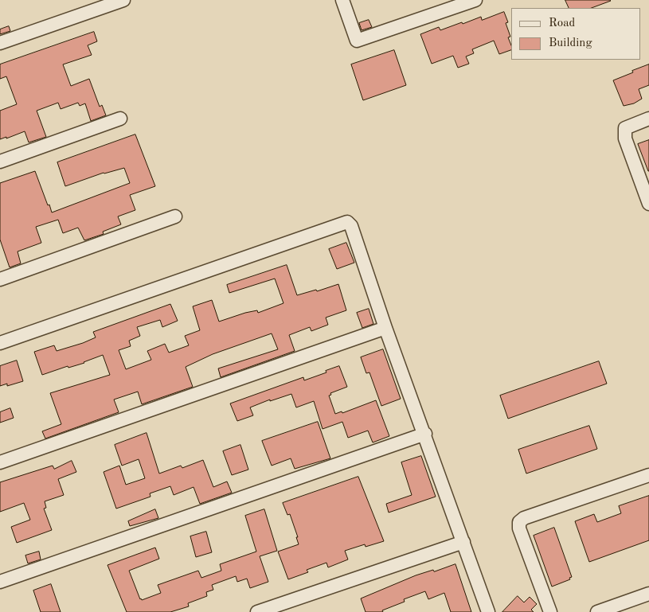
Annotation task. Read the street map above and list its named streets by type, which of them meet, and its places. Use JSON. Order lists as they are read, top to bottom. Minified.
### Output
{"legend":["Road","Building"]}
